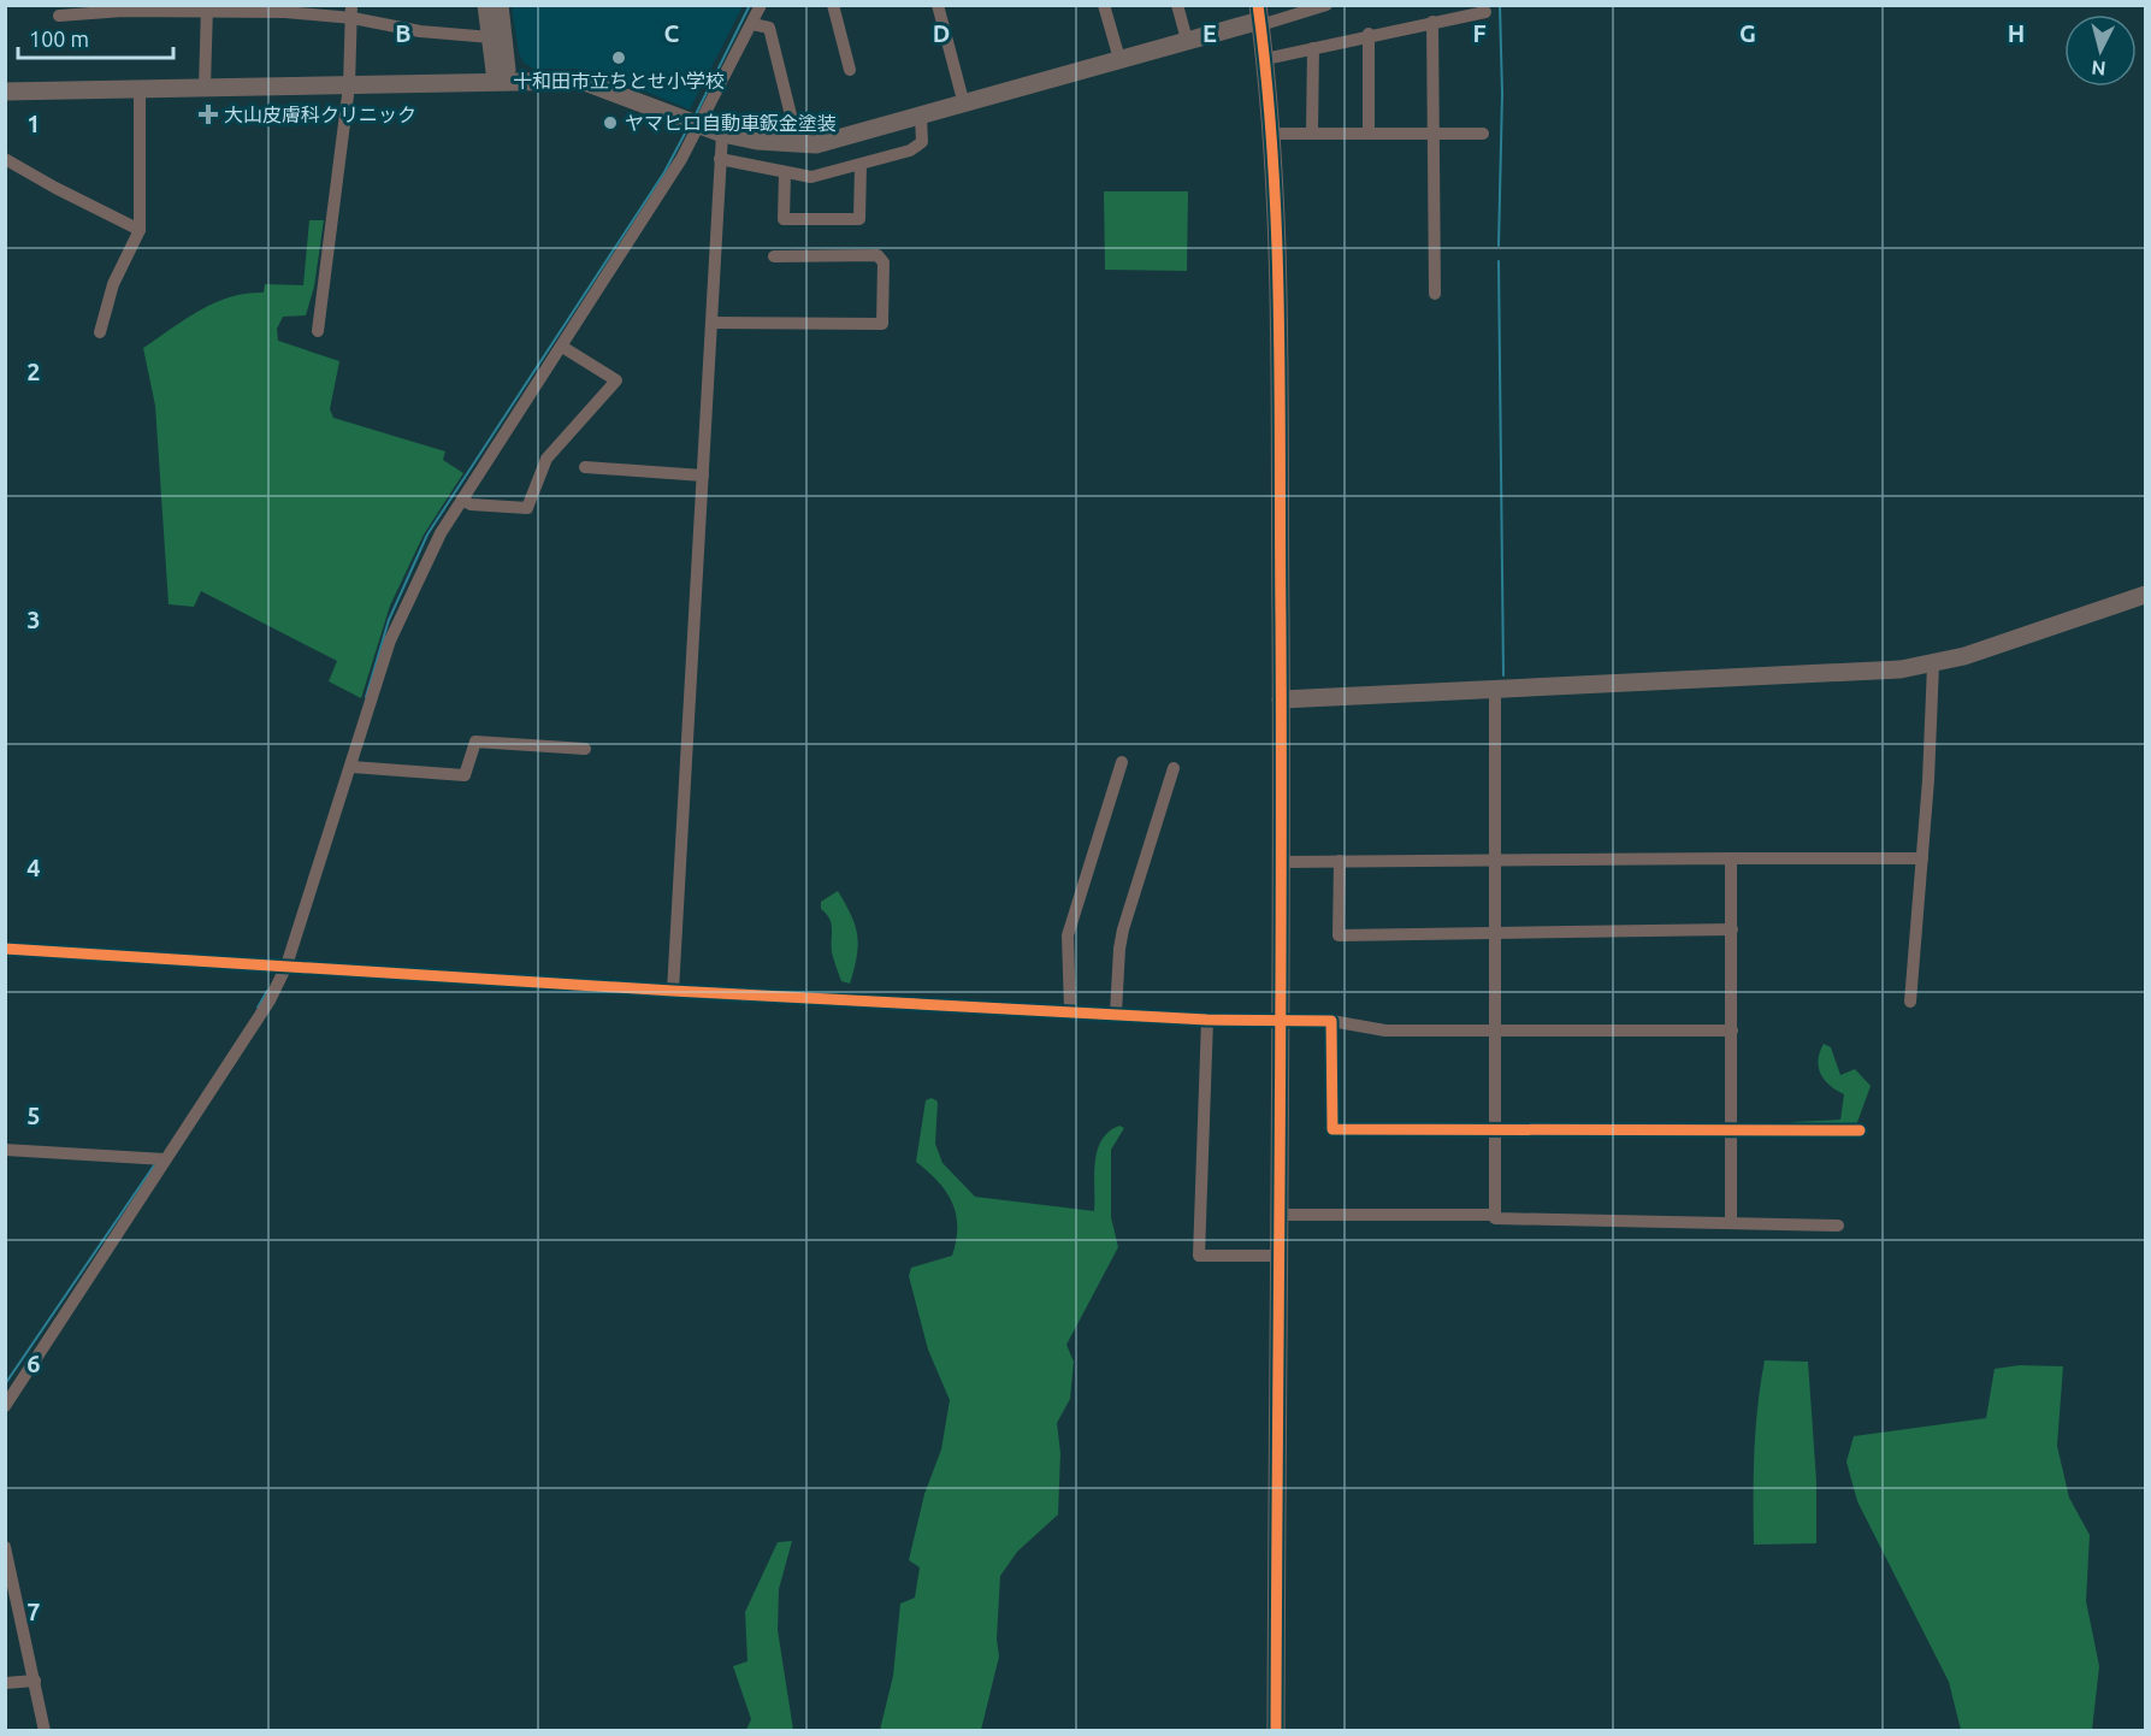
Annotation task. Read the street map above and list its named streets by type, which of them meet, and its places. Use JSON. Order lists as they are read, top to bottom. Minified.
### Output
{"places":{"other":["十和田市立ちとせ小学校","ヤマヒロ自動車鈑金塗装"],"health":["大山皮膚科クリニック"]},"scale_bar":"100 m","north":"bottom","grid":{"columns":["B","C","D","E","F","G","H"],"rows":["1","2","3","4","5","6","7"]}}
